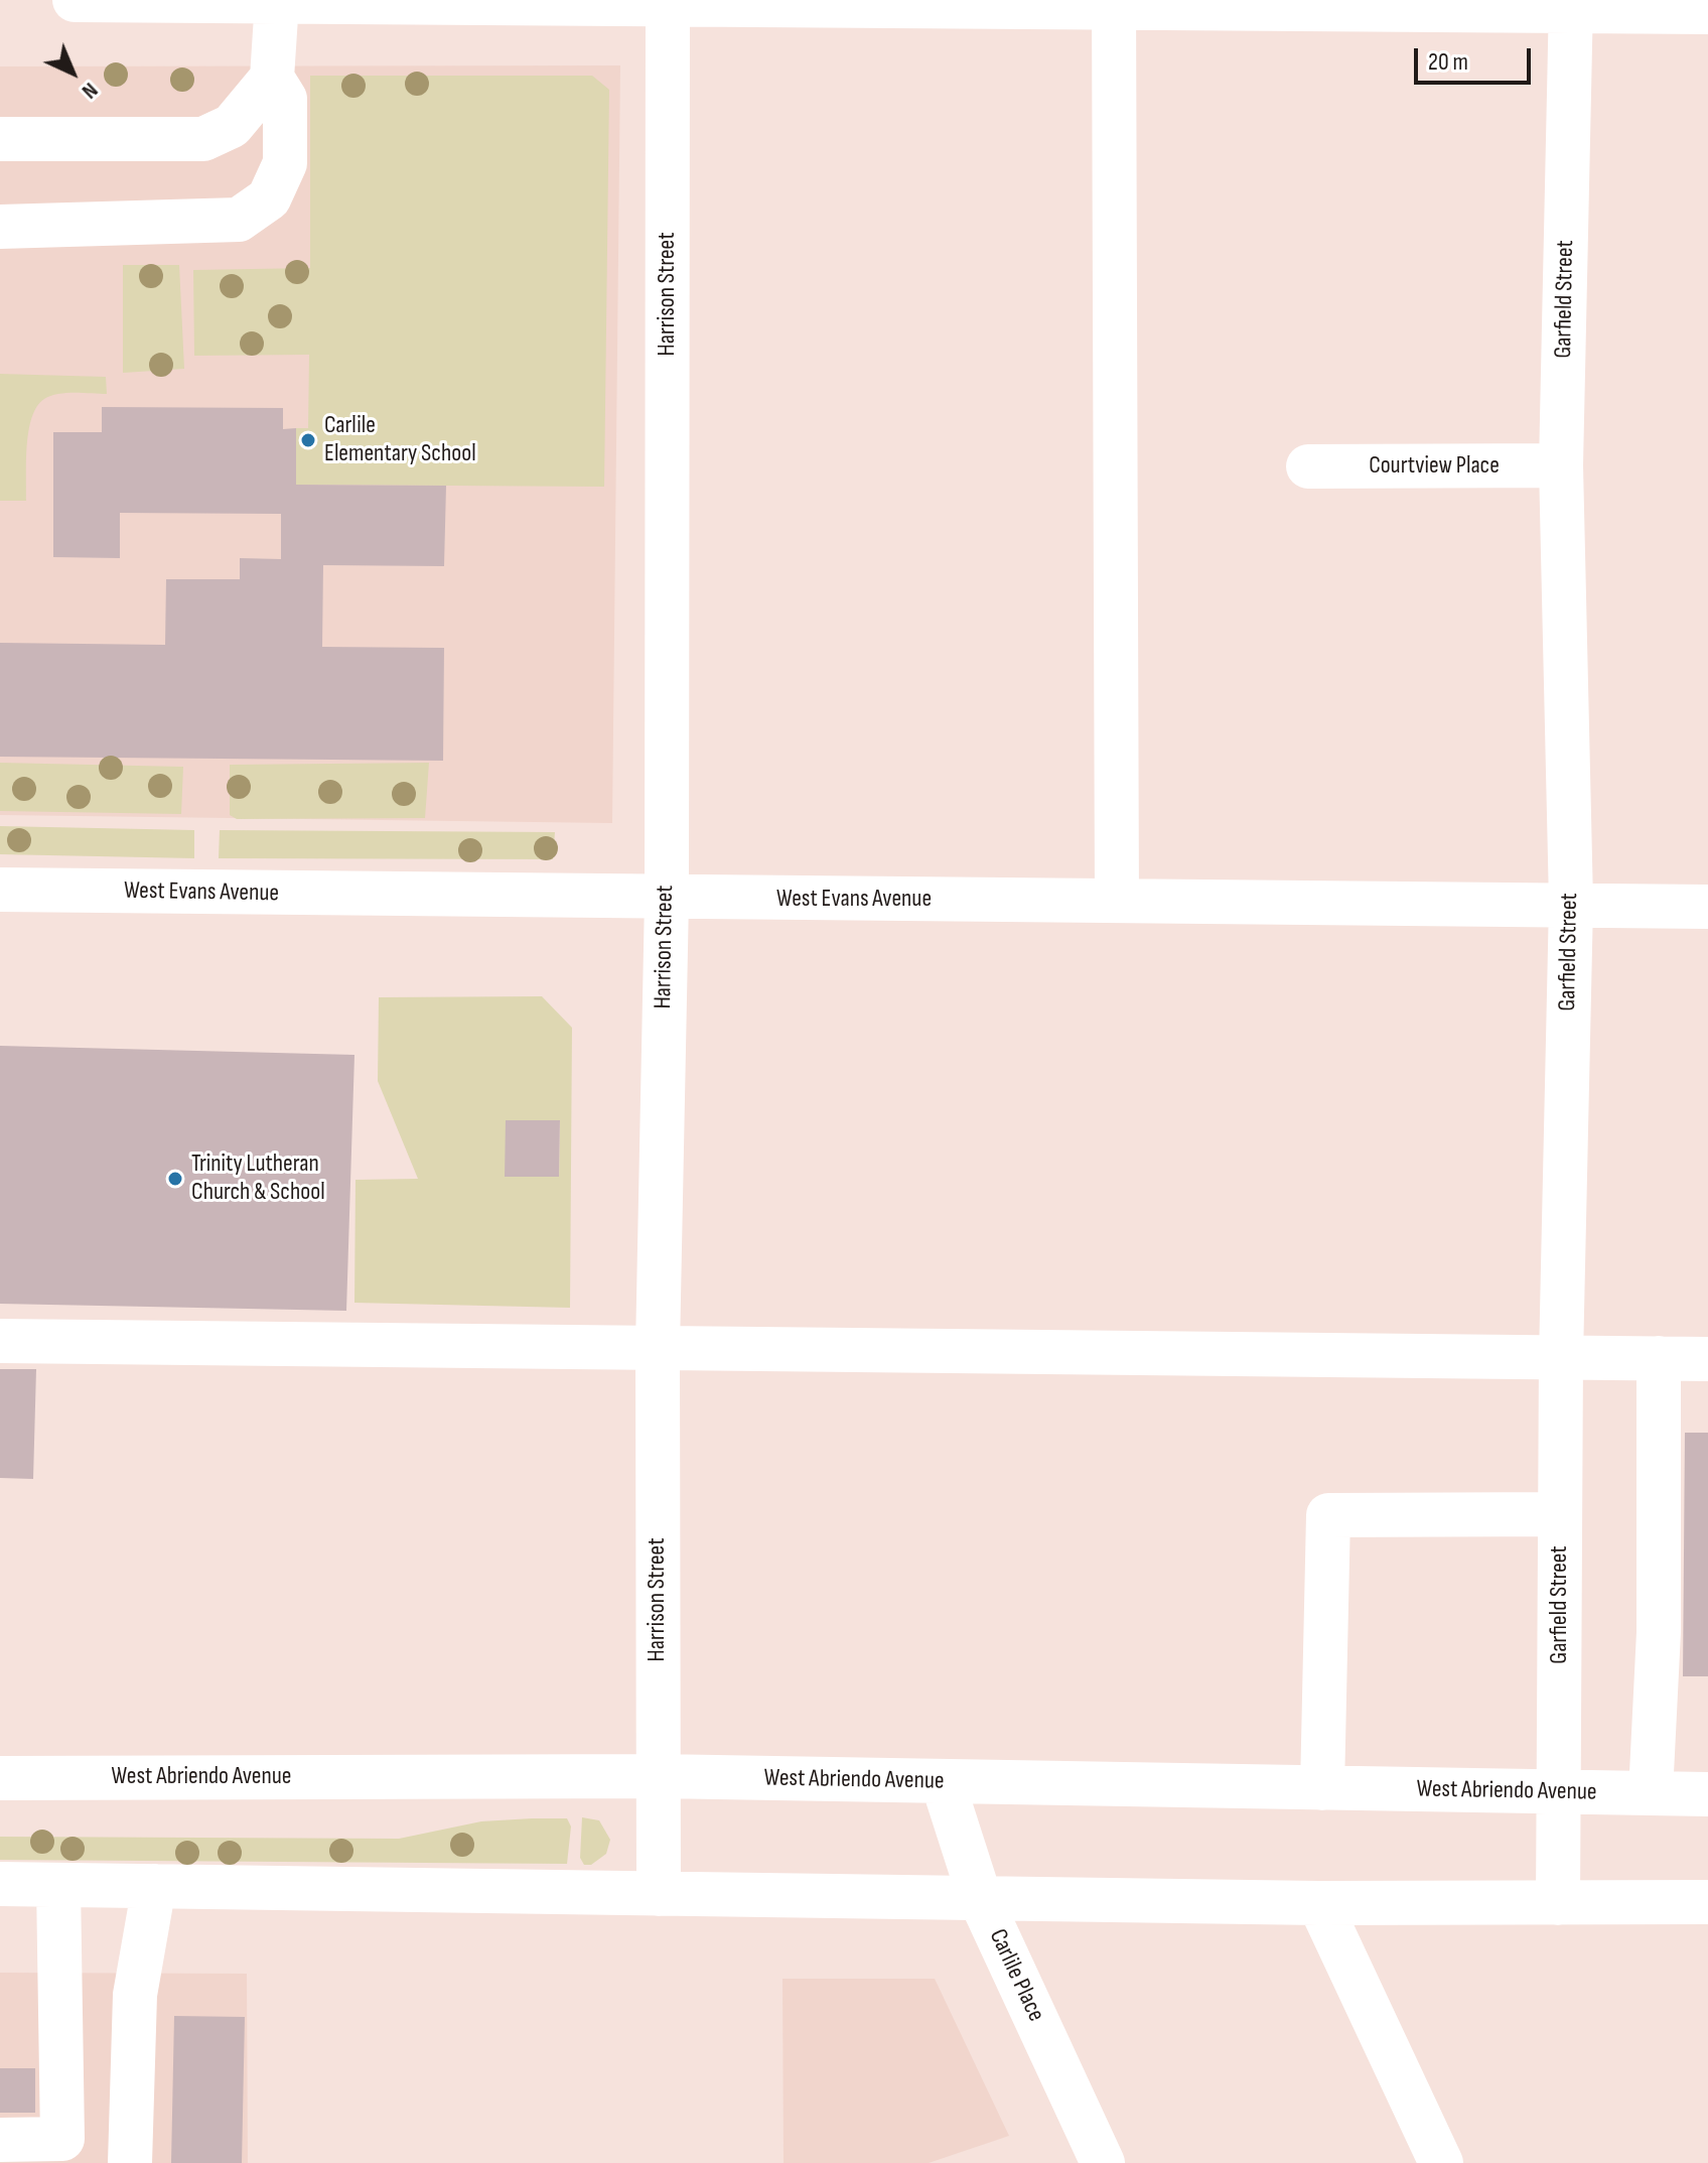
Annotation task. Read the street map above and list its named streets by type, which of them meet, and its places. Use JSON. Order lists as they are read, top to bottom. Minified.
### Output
{"streets":{"street":["Harrison Street","Garfield Street","Courtview Place","West Evans Avenue","West Abriendo Avenue","Carlile Place"]},"crossings":[["Harrison Street","West Evans Avenue"],["Harrison Street","West Abriendo Avenue"],["Garfield Street","Courtview Place"],["Garfield Street","West Evans Avenue"],["Garfield Street","West Abriendo Avenue"],["West Abriendo Avenue","Carlile Place"]],"places":["Carlile Elementary School","Trinity Lutheran Church & School"],"scale_bar":"20 m","north":"bottom right"}
